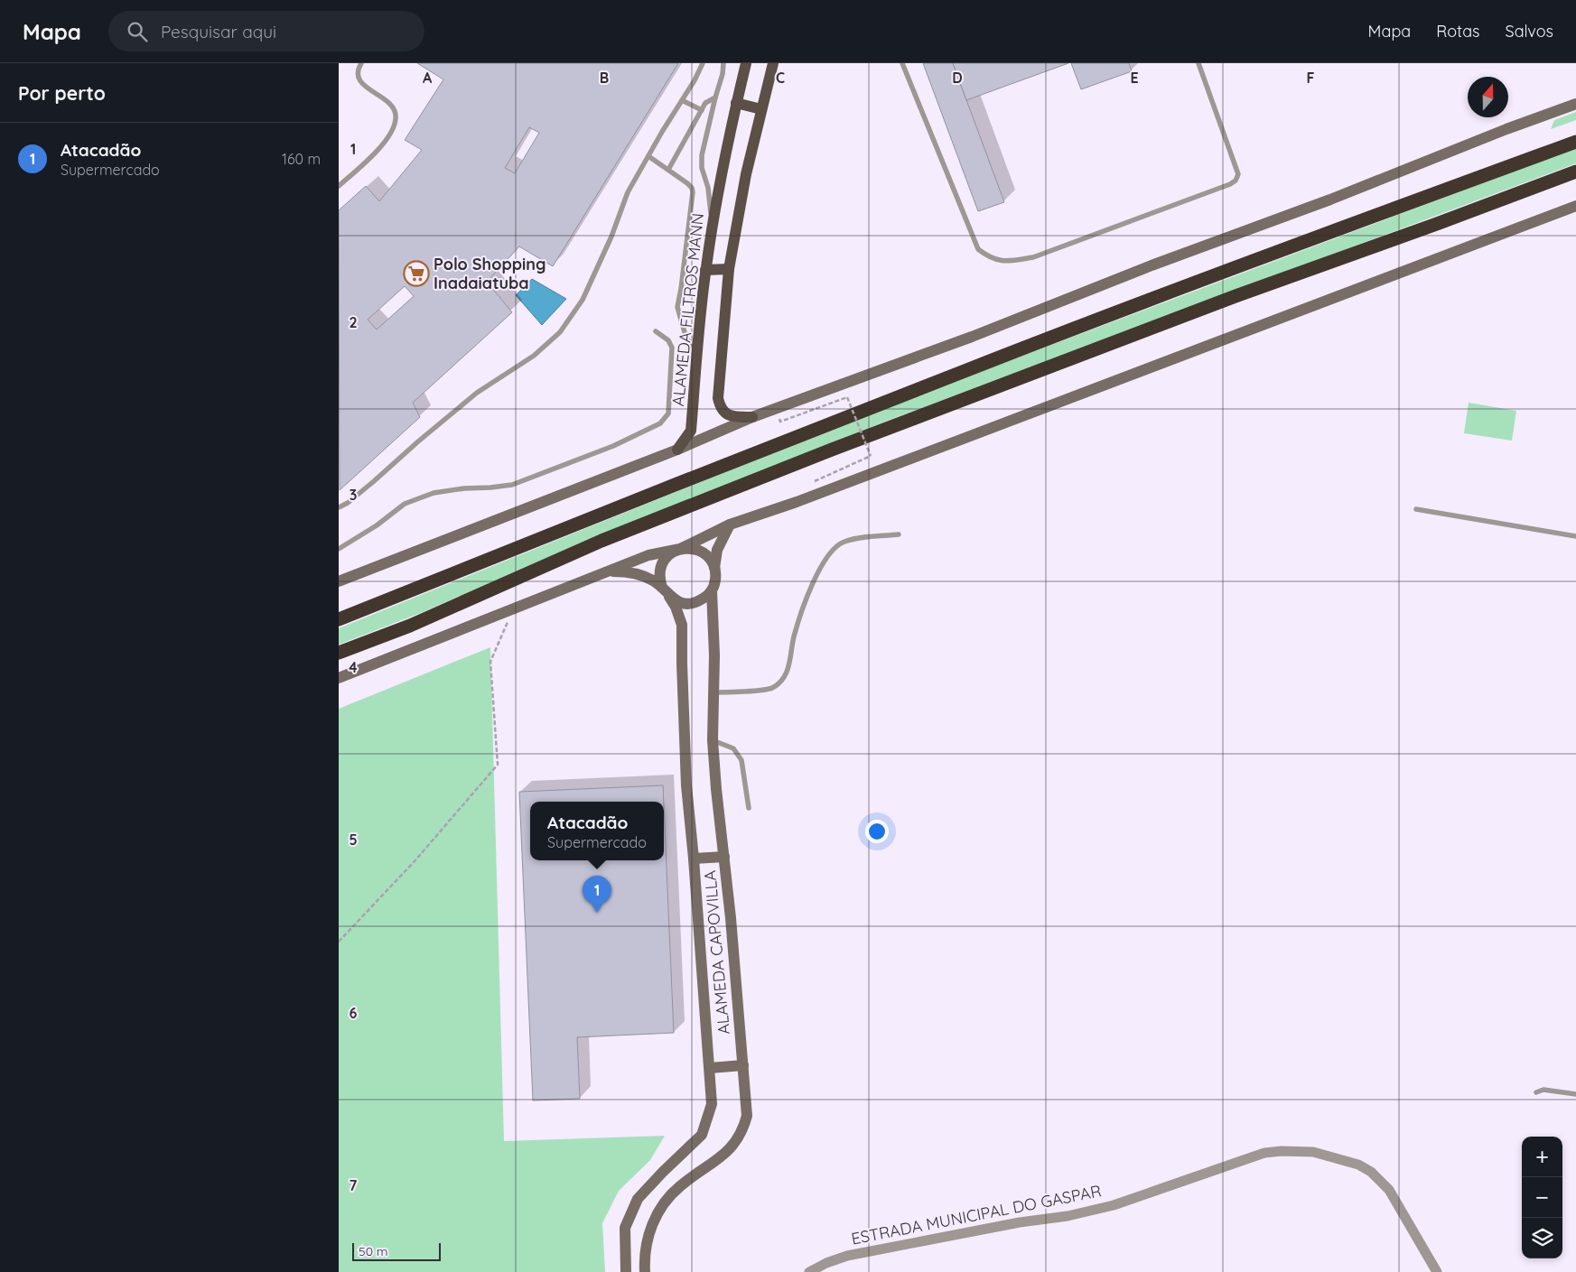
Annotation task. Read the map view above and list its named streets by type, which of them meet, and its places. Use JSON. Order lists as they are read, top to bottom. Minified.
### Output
{"streets":{"main road":["ALAMEDA FILTROS MANN","ALAMEDA CAPOVILLA"],"street":["ESTRADA MUNICIPAL DO GASPAR"]},"places":{"supermarket":["Polo Shopping Inadaiatuba"]},"scale_bar":"50 m","north":"top","page":{"header":"Mapa","search":"Pesquisar aqui","nav":["Mapa","Rotas","Salvos"],"heading":"Por perto","list":[{"mark":"1","name":"Atacadão","note":"Supermercado","value":"160 m"}],"popup":["Atacadão","Supermercado"],"pins":"1","map_buttons":["+","−"],"scale":"50 m"},"grid":{"columns":["A","B","C","D","E","F"],"rows":["1","2","3","4","5","6","7"]}}
